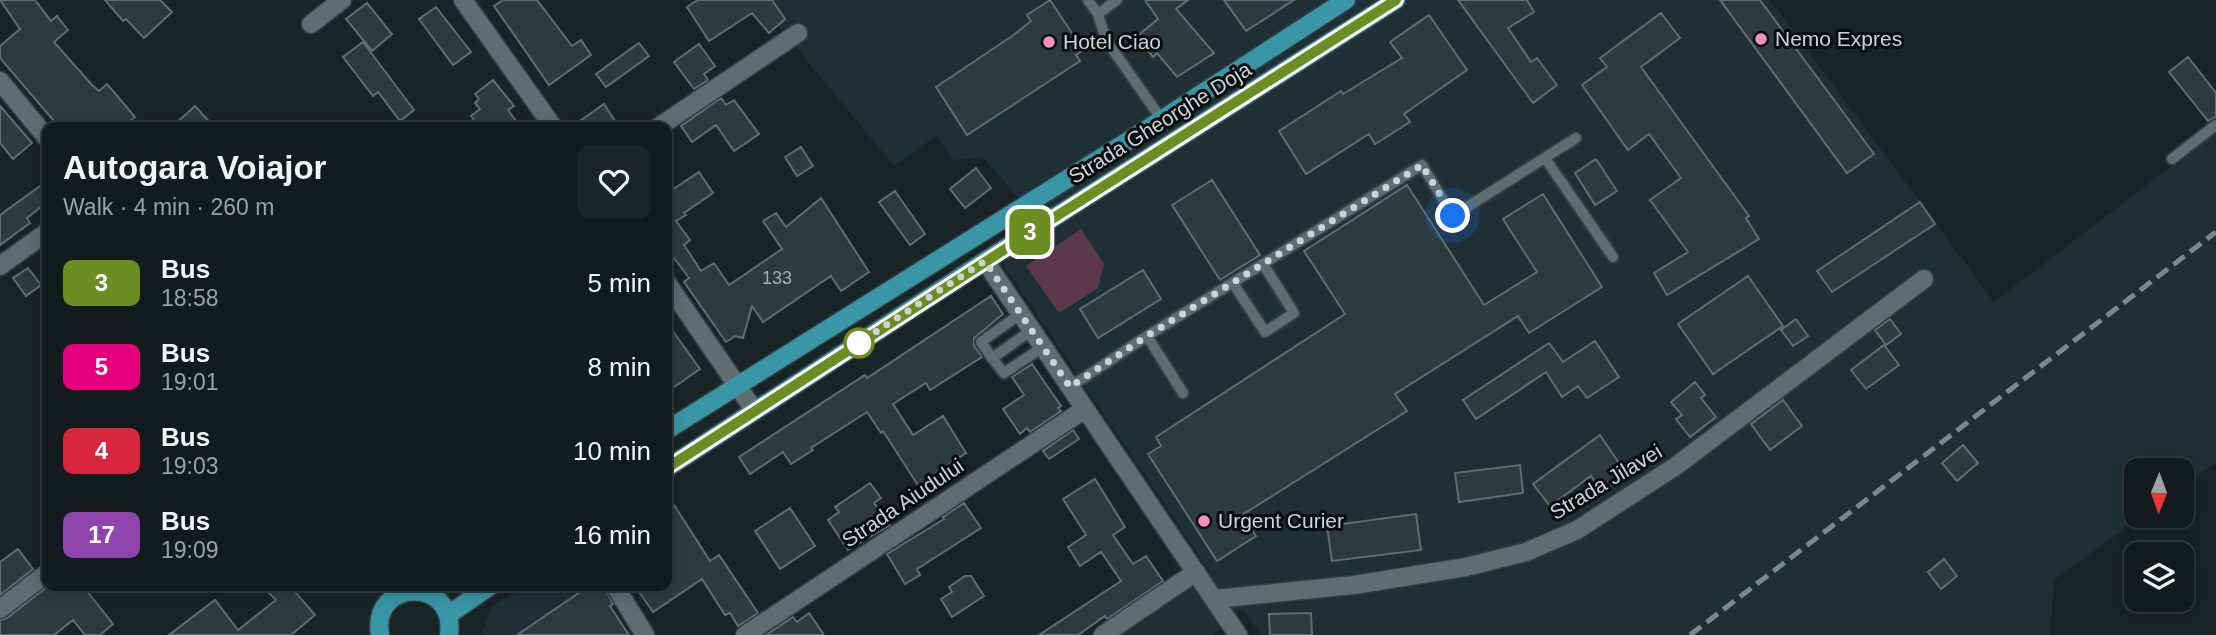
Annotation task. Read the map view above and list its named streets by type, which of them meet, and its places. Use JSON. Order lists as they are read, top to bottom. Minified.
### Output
{"streets":{"main road":["Strada Gheorghe Doja"],"street":["Strada Jilavei","Strada Aiudului"]},"places":["Nemo Expres","Hotel Ciao","Urgent Curier"],"lines":["bus line 3"],"house_numbers":["133"],"north":"bottom","page":{"on_map":"3","heading":["Autogara Voiajor","Walk · 4 min · 260 m"],"list":[{"mark":"3","name":"Bus","note":"18:58","value":"5 min"},{"mark":"5","name":"Bus","note":"19:01","value":"8 min"},{"mark":"4","name":"Bus","note":"19:03","value":"10 min"},{"mark":"17","name":"Bus","note":"19:09","value":"16 min"}]}}
